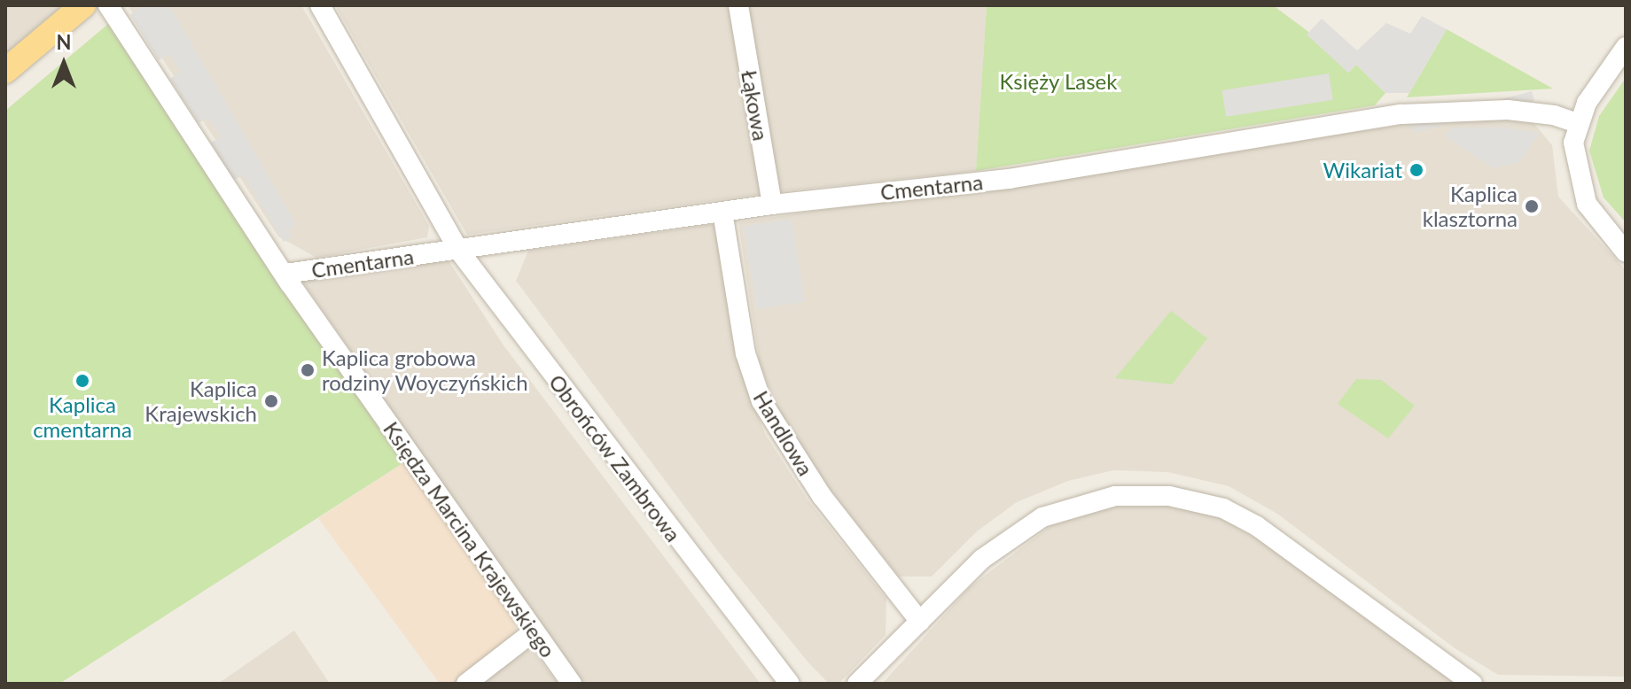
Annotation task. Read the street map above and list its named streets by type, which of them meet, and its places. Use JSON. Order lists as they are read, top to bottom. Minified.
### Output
{"streets":{"street":["Łąkowa","Cmentarna","Handlowa","Obrońców Zambrowa","Księdza Marcina Krajewskiego"]},"crossings":[["Łąkowa","Cmentarna"],["Cmentarna","Handlowa"],["Cmentarna","Obrońców Zambrowa"],["Cmentarna","Księdza Marcina Krajewskiego"]],"parks":["Księży Lasek"],"places":["Wikariat","Kaplica klasztorna","Kaplica grobowa rodziny Woyczyńskich","Kaplica cmentarna","Kaplica Krajewskich"],"north":"top"}
